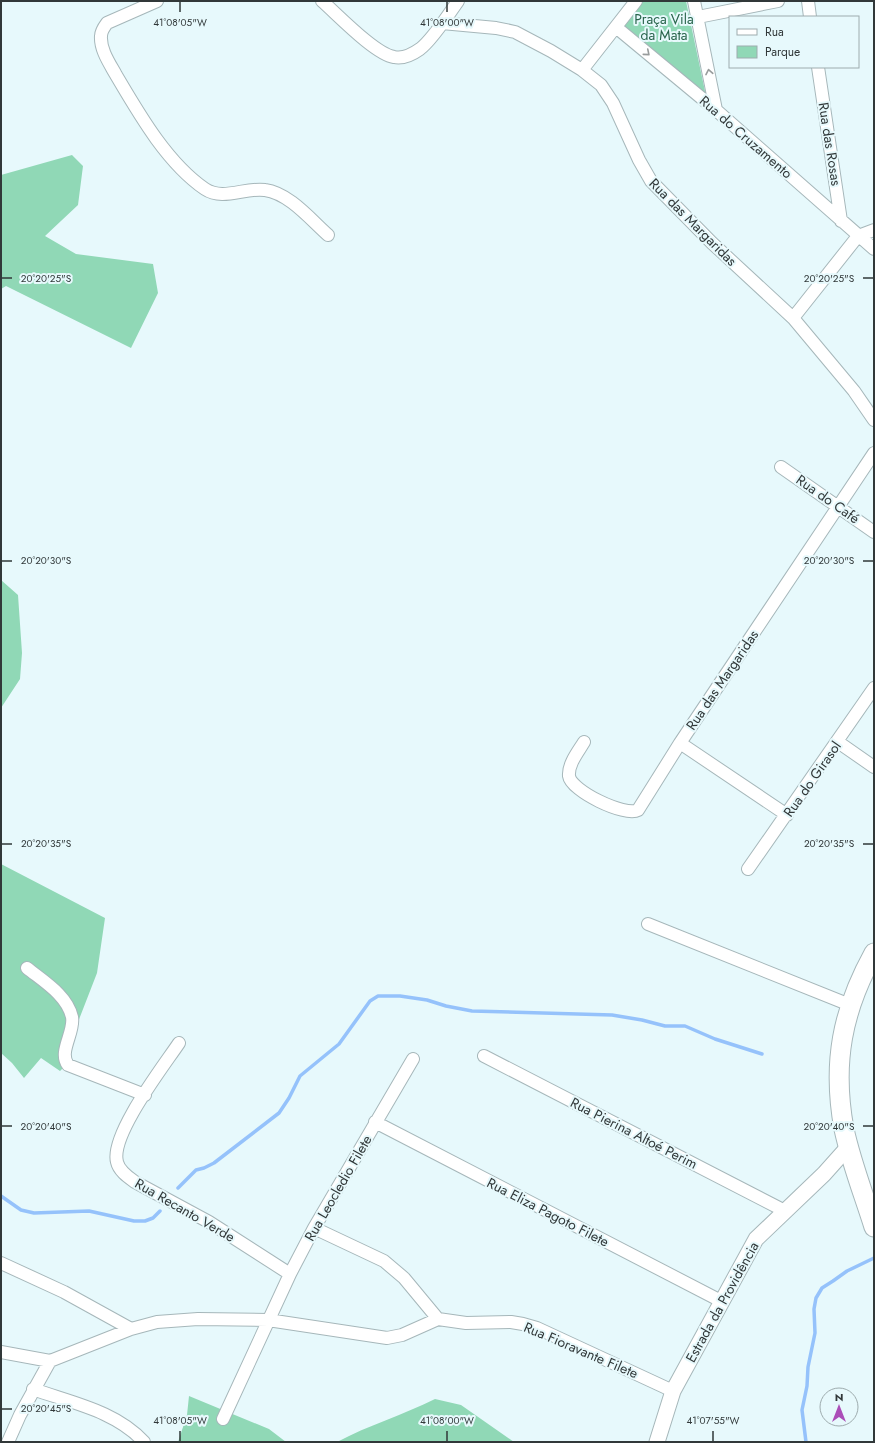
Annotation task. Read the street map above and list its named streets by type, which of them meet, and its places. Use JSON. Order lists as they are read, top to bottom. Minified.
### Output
{"streets":{"street":["Rua do Cruzamento","Rua das Rosas","Rua das Margaridas","Rua do Café","Rua do Girasol","Rua Pierina Altoé Perim","Rua Leocledio Filete","Rua Recanto Verde","Rua Eliza Pagoto Filete","Estrada da Providência","Rua Fioravante Filete"]},"crossings":[["Rua do Cruzamento","Rua das Rosas"],["Rua das Margaridas","Rua do Café"],["Rua Pierina Altoé Perim","Estrada da Providência"],["Rua Leocledio Filete","Rua Recanto Verde"],["Rua Leocledio Filete","Rua Eliza Pagoto Filete"],["Rua Eliza Pagoto Filete","Estrada da Providência"],["Estrada da Providência","Rua Fioravante Filete"]],"one_way":["Rua do Cruzamento"],"parks":["Praça Vila da Mata"],"legend":["Rua","Parque"],"north":"top","coordinates":["41°08'05\"W","41°08'00\"W","20°20'25\"S","20°20'30\"S","20°20'35\"S","20°20'40\"S","20°20'45\"S","41°07'55\"W"]}
